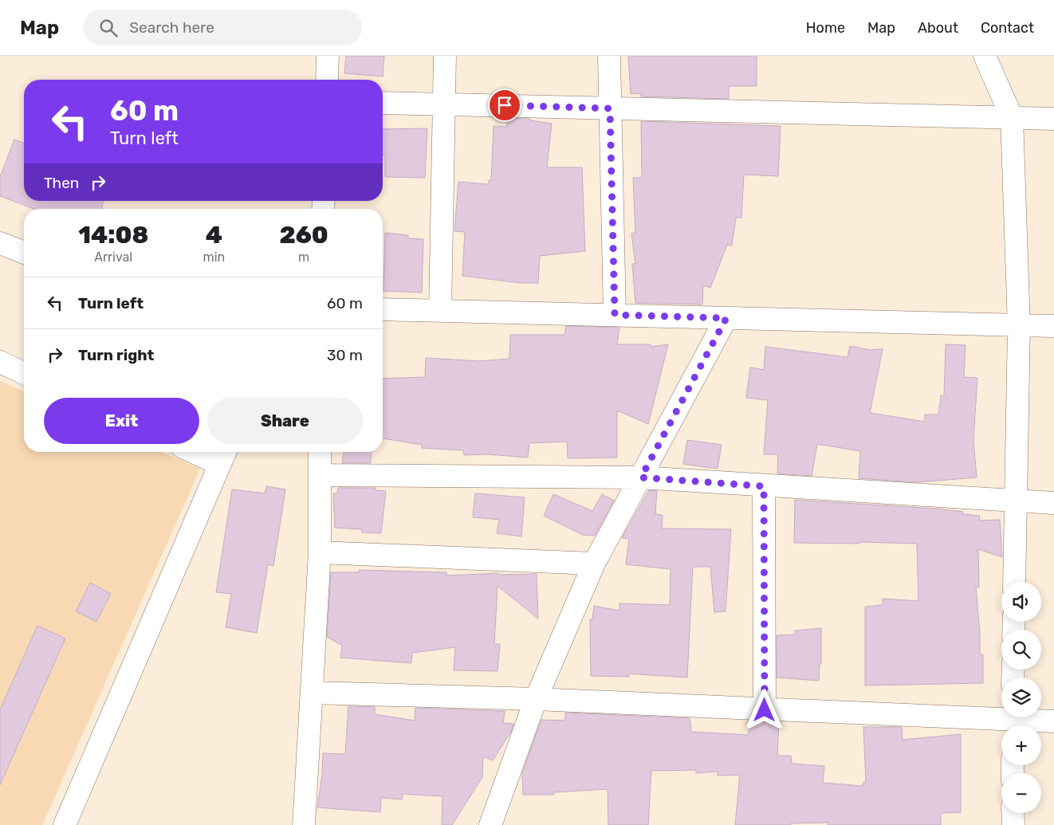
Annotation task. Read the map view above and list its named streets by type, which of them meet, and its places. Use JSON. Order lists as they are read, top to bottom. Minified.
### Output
{"page":{"header":"Map","search":"Search here","nav":["Home","Map","About","Contact"],"turn":["60 m","Turn left"],"then":"Then","eta":["14:08","Arrival","4","min","260","m"],"list":[{"name":"Turn left","value":"60 m"},{"name":"Turn right","value":"30 m"}],"buttons":["Exit","Share"],"map_buttons":["+","−"]}}
